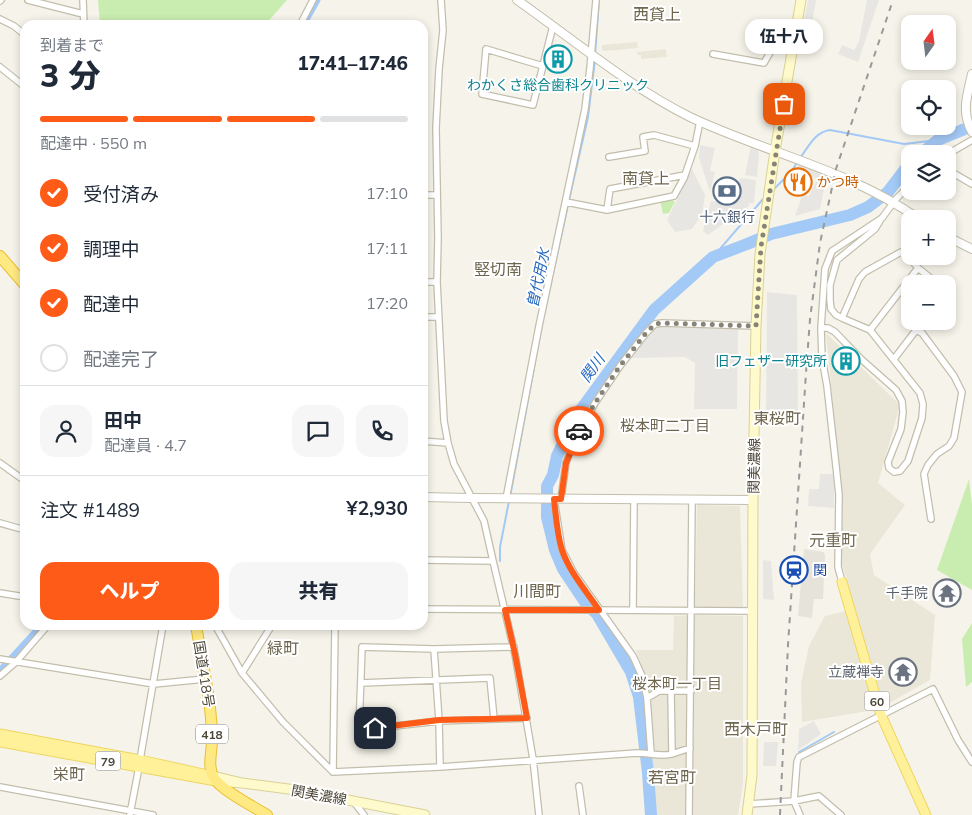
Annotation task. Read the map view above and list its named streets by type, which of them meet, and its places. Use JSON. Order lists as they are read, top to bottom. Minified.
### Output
{"streets":{"highway":["国道418号","418"],"main road":["関美濃線","60","79"]},"crossings":[["関美濃線","国道418号"],["関美濃線","79"],["国道418号","79"]],"districts":["西貸上","南貸上","竪切南","東桜町","桜本町二丁目","元重町","川間町","緑町","桜本町一丁目","西木戸町","栄町","若宮町"],"water":["曽代用水","関川"],"places":{"building":["わかくさ総合歯科クリニック","旧フェザー研究所"],"other":["伍十八"],"restaurant":["かつ時"],"bank":["十六銀行"],"station":["関"],"temple":["千手院","立蔵禅寺"]},"north":"top","page":{"map_buttons":["+","−"],"bubble":"伍十八","heading":["3 分","到着まで","17:41–17:46"],"panel":["田中","配達員 · 4.7","注文 #1489","¥2,930"],"bar":"配達中 · 550 m","list":[["受付済み","17:10"],["調理中","17:11"],["配達中","17:20"],"配達完了"],"buttons":["ヘルプ","共有"]}}
